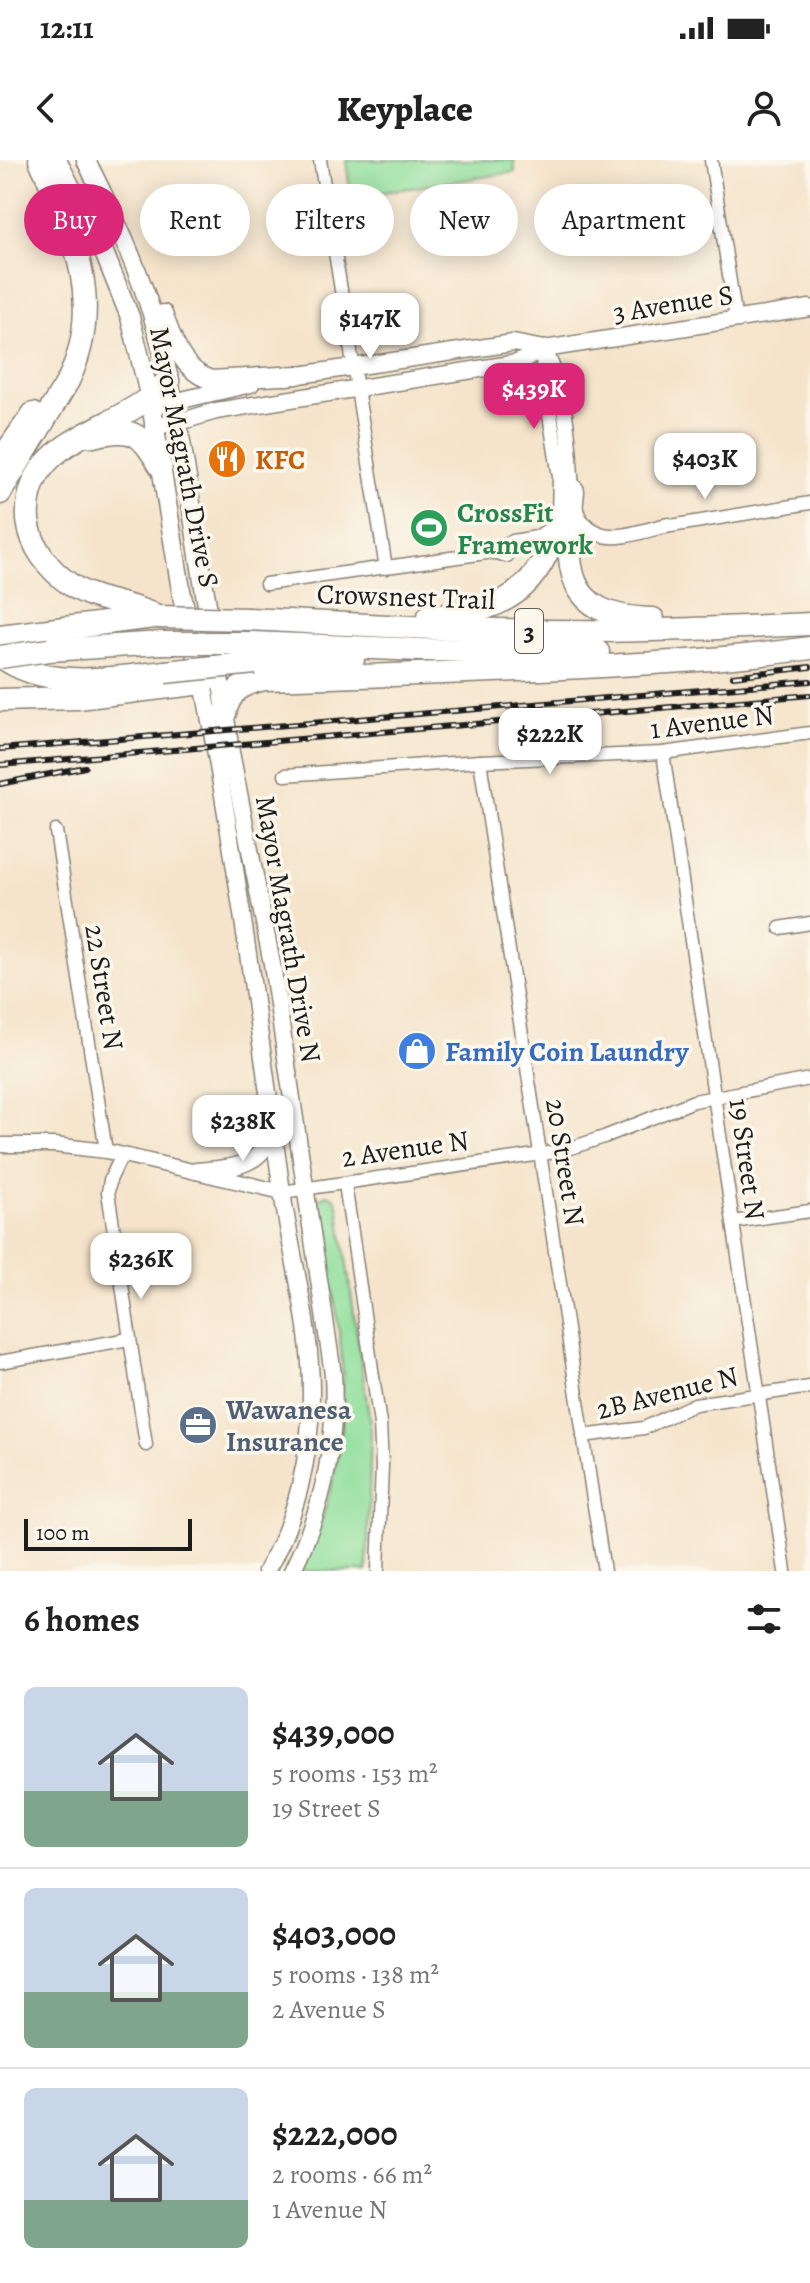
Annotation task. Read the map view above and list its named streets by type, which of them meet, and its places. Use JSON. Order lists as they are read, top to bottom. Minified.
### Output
{"streets":{"highway":["Crowsnest Trail","3"],"main road":["3 Avenue S","Mayor Magrath Drive S","Mayor Magrath Drive N"],"street":["1 Avenue N","22 Street N","2 Avenue N","19 Street N","20 Street N","2B Avenue N"]},"crossings":[["3 Avenue S","Mayor Magrath Drive S"],["Mayor Magrath Drive S","Mayor Magrath Drive N"],["1 Avenue N","19 Street N"],["1 Avenue N","20 Street N"],["Mayor Magrath Drive N","2 Avenue N"],["22 Street N","2 Avenue N"],["2 Avenue N","19 Street N"],["2 Avenue N","20 Street N"],["19 Street N","2B Avenue N"],["20 Street N","2B Avenue N"]],"places":{"restaurant":["KFC"],"sports":["CrossFit Framework"],"shop":["Family Coin Laundry"],"office":["Wawanesa Insurance"]},"scale_bar":"100 m","page":{"status":"12:11","header":"Keyplace","chip":["Buy","Rent","Filters","New","Apartment"],"price":["$147K","$439K","$403K","$222K","$238K","$236K"],"scale":"100 m","heading":"6 homes","list":[{"name":"$439,000","note":"5 rooms · 153 m² · 19 Street S"},{"name":"$403,000","note":"5 rooms · 138 m² · 2 Avenue S"},{"name":"$222,000","note":"2 rooms · 66 m² · 1 Avenue N"}]}}
